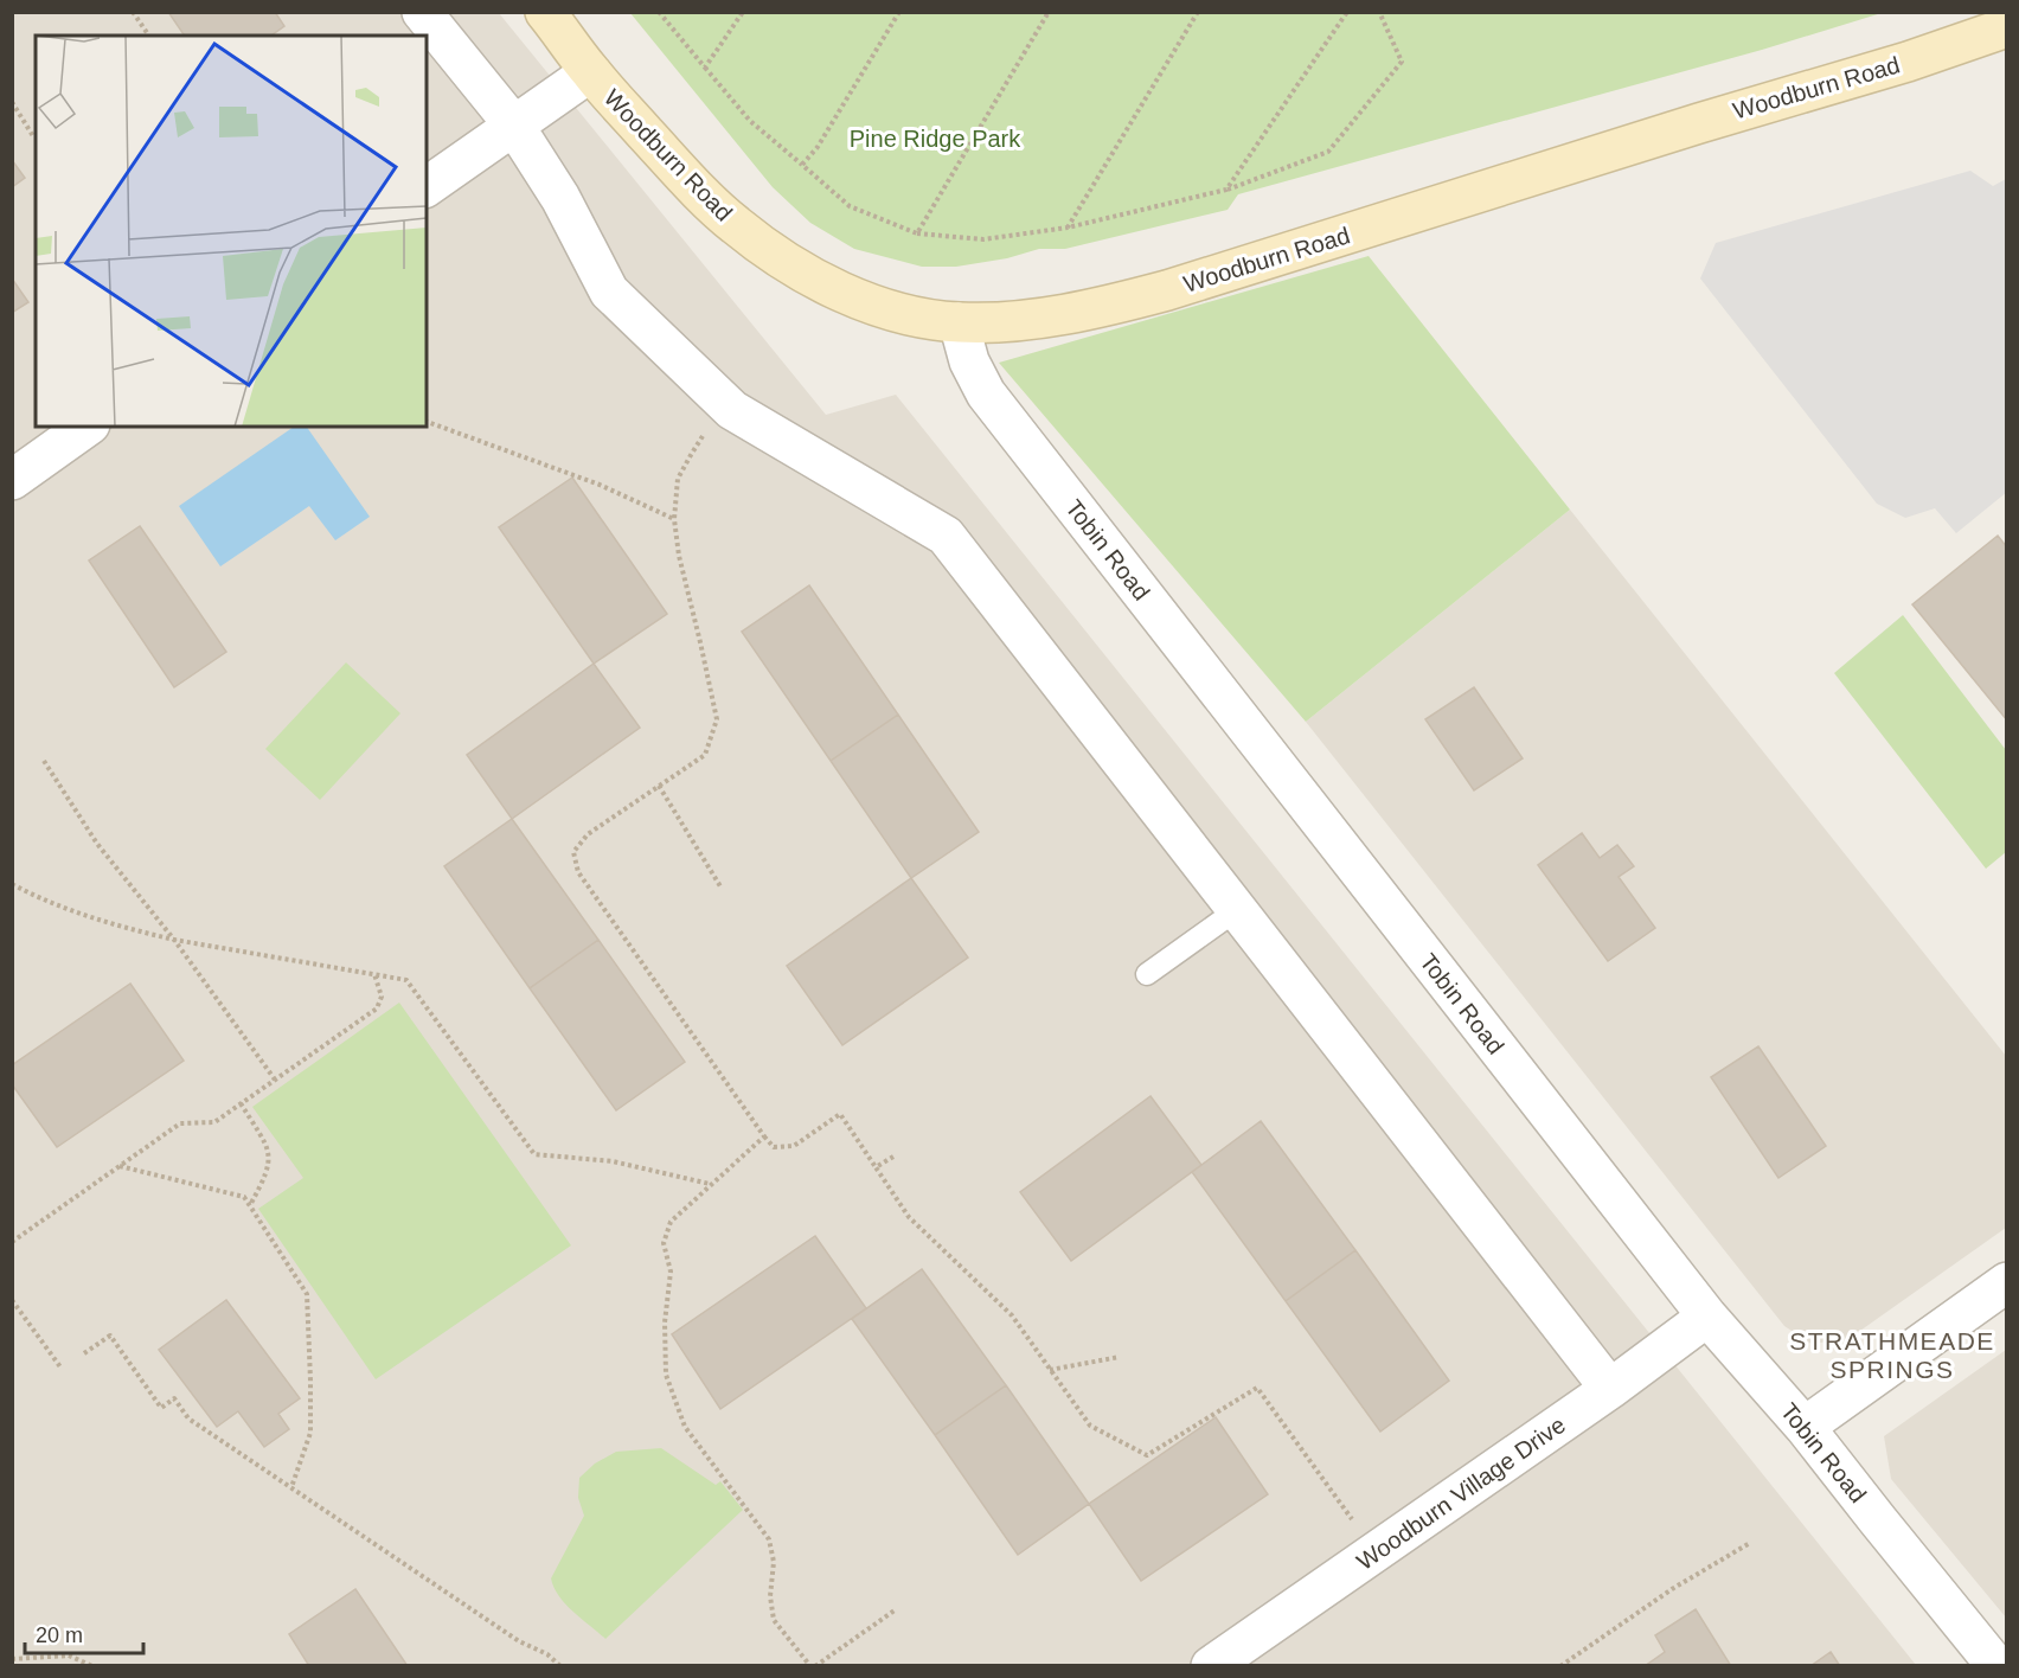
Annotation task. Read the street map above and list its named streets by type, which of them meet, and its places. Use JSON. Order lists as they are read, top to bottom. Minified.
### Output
{"streets":{"street":["Woodburn Road","Tobin Road","Woodburn Village Drive"]},"crossings":[["Woodburn Road","Tobin Road"],["Tobin Road","Woodburn Village Drive"]],"districts":["STRATHMEADE SPRINGS"],"parks":["Pine Ridge Park"],"scale_bar":"20 m"}
